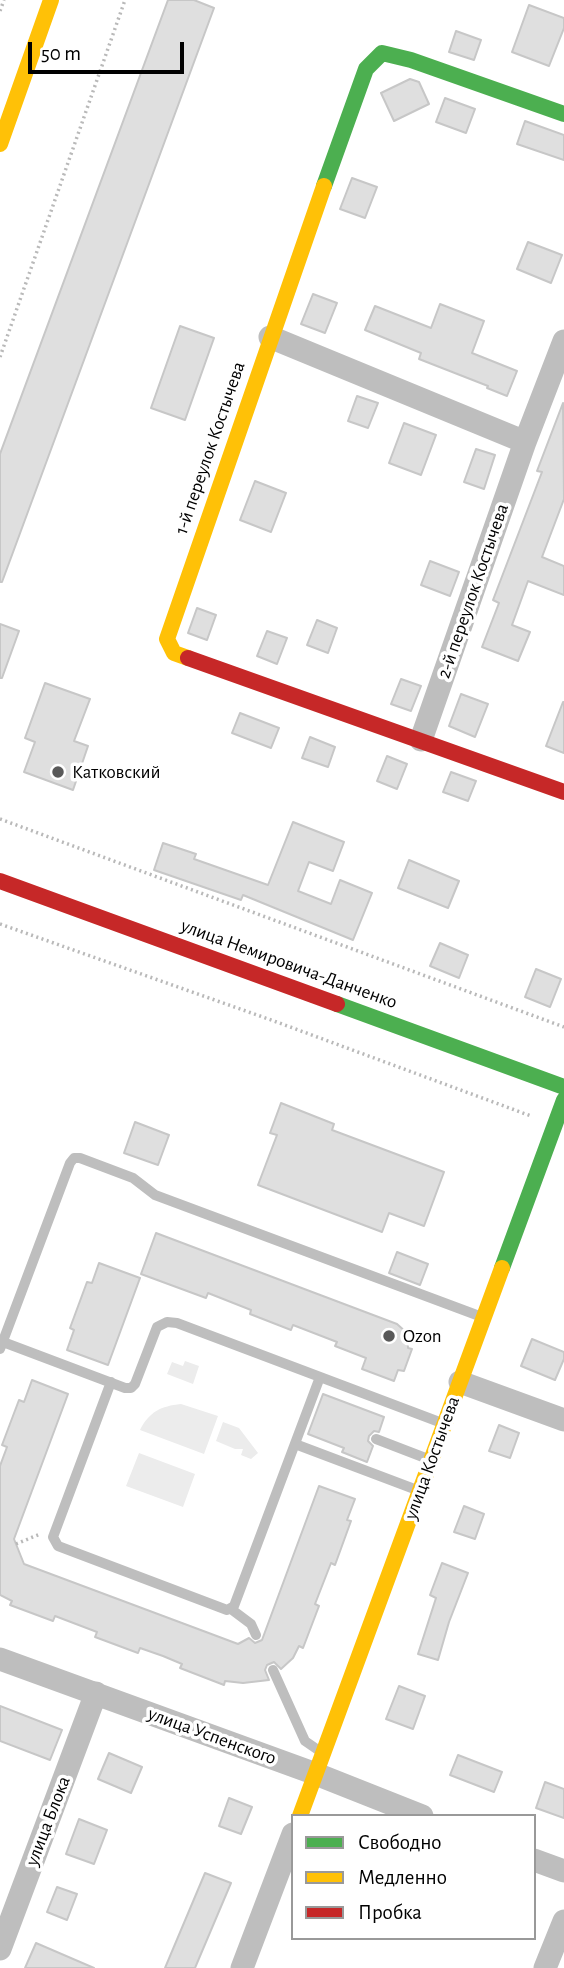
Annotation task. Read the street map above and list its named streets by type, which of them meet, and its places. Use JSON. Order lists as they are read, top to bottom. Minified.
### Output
{"streets":{"street":["1-й переулок Костычева","2-й переулок Костычева","улица Немировича-Данченко","улица Костычева","улица Успенского","улица Блока"]},"crossings":[["1-й переулок Костычева","2-й переулок Костычева"],["улица Костычева","улица Успенского"],["улица Успенского","улица Блока"]],"places":["Катковский","Ozon"],"legend":["Свободно","Медленно","Пробка"],"scale_bar":"50 m"}
